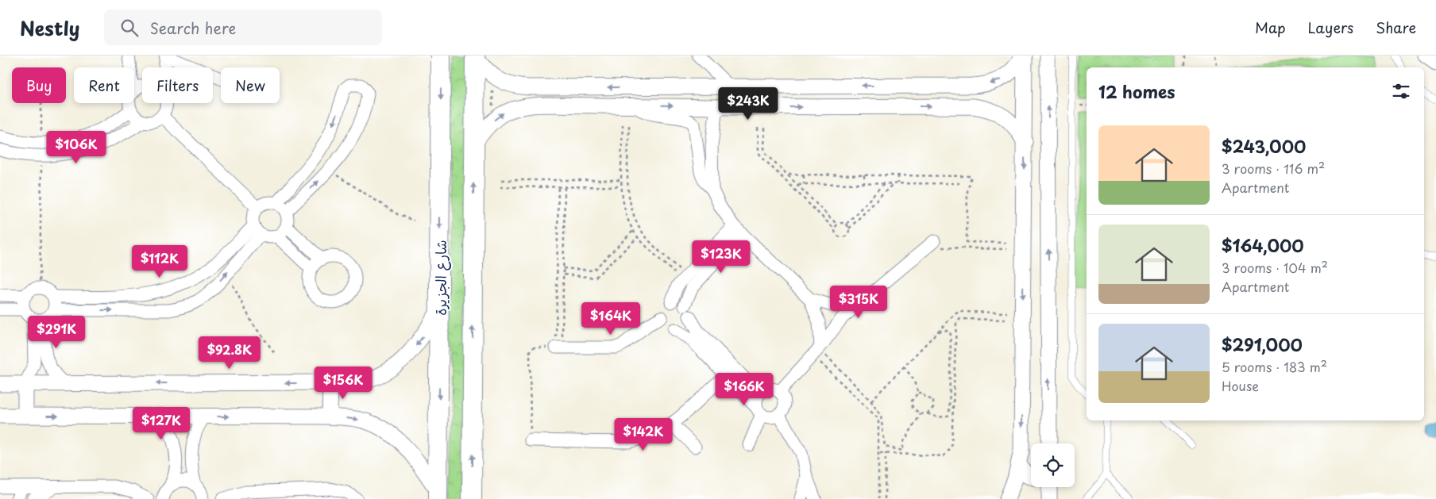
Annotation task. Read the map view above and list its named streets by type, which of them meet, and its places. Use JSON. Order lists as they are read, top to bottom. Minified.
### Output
{"streets":{"main road":["شارع الجزيرة"]},"page":{"header":"Nestly","search":"Search here","nav":["Map","Layers","Share"],"chip":["Buy","Rent","Filters","New"],"heading":"12 homes","price":["$243K","$106K","$123K","$112K","$315K","$164K","$291K","$92.8K","$156K","$166K","$127K","$142K"],"list":[{"name":"$243,000","note":"3 rooms · 116 m² · Apartment"},{"name":"$164,000","note":"3 rooms · 104 m² · Apartment"},{"name":"$291,000","note":"5 rooms · 183 m² · House"}]}}
